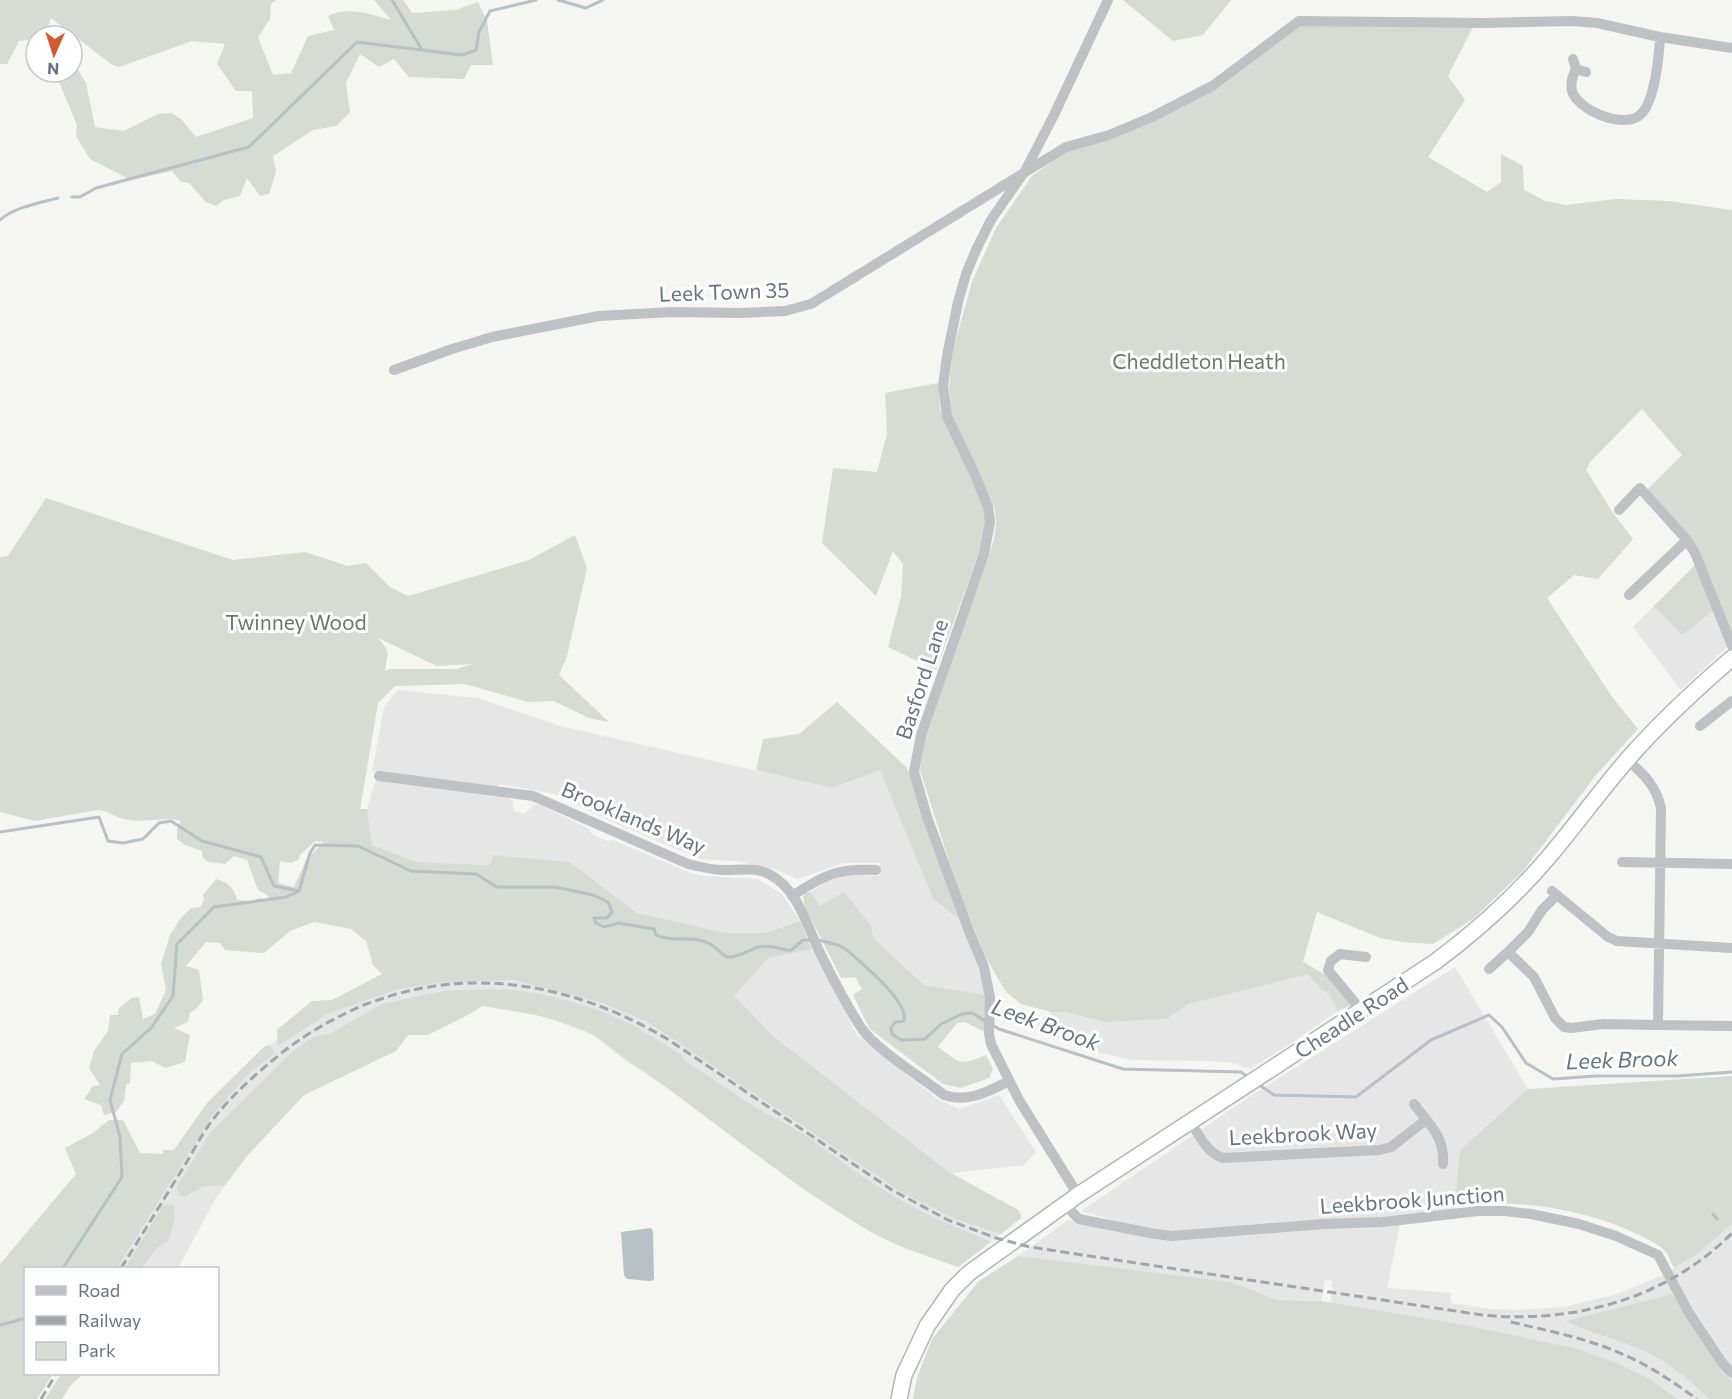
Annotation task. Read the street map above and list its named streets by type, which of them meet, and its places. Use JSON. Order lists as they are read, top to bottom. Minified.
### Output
{"streets":{"highway":["Cheadle Road"],"street":["Leek Town 35","Basford Lane","Brooklands Way","Leekbrook Way","Leekbrook Junction"]},"crossings":[["Leek Town 35","Basford Lane"],["Basford Lane","Brooklands Way"],["Basford Lane","Cheadle Road"],["Cheadle Road","Leekbrook Way"],["Cheadle Road","Leekbrook Junction"]],"water":["Leek Brook"],"parks":["Cheddleton Heath","Twinney Wood"],"legend":["Road","Railway","Park"],"north":"bottom"}
